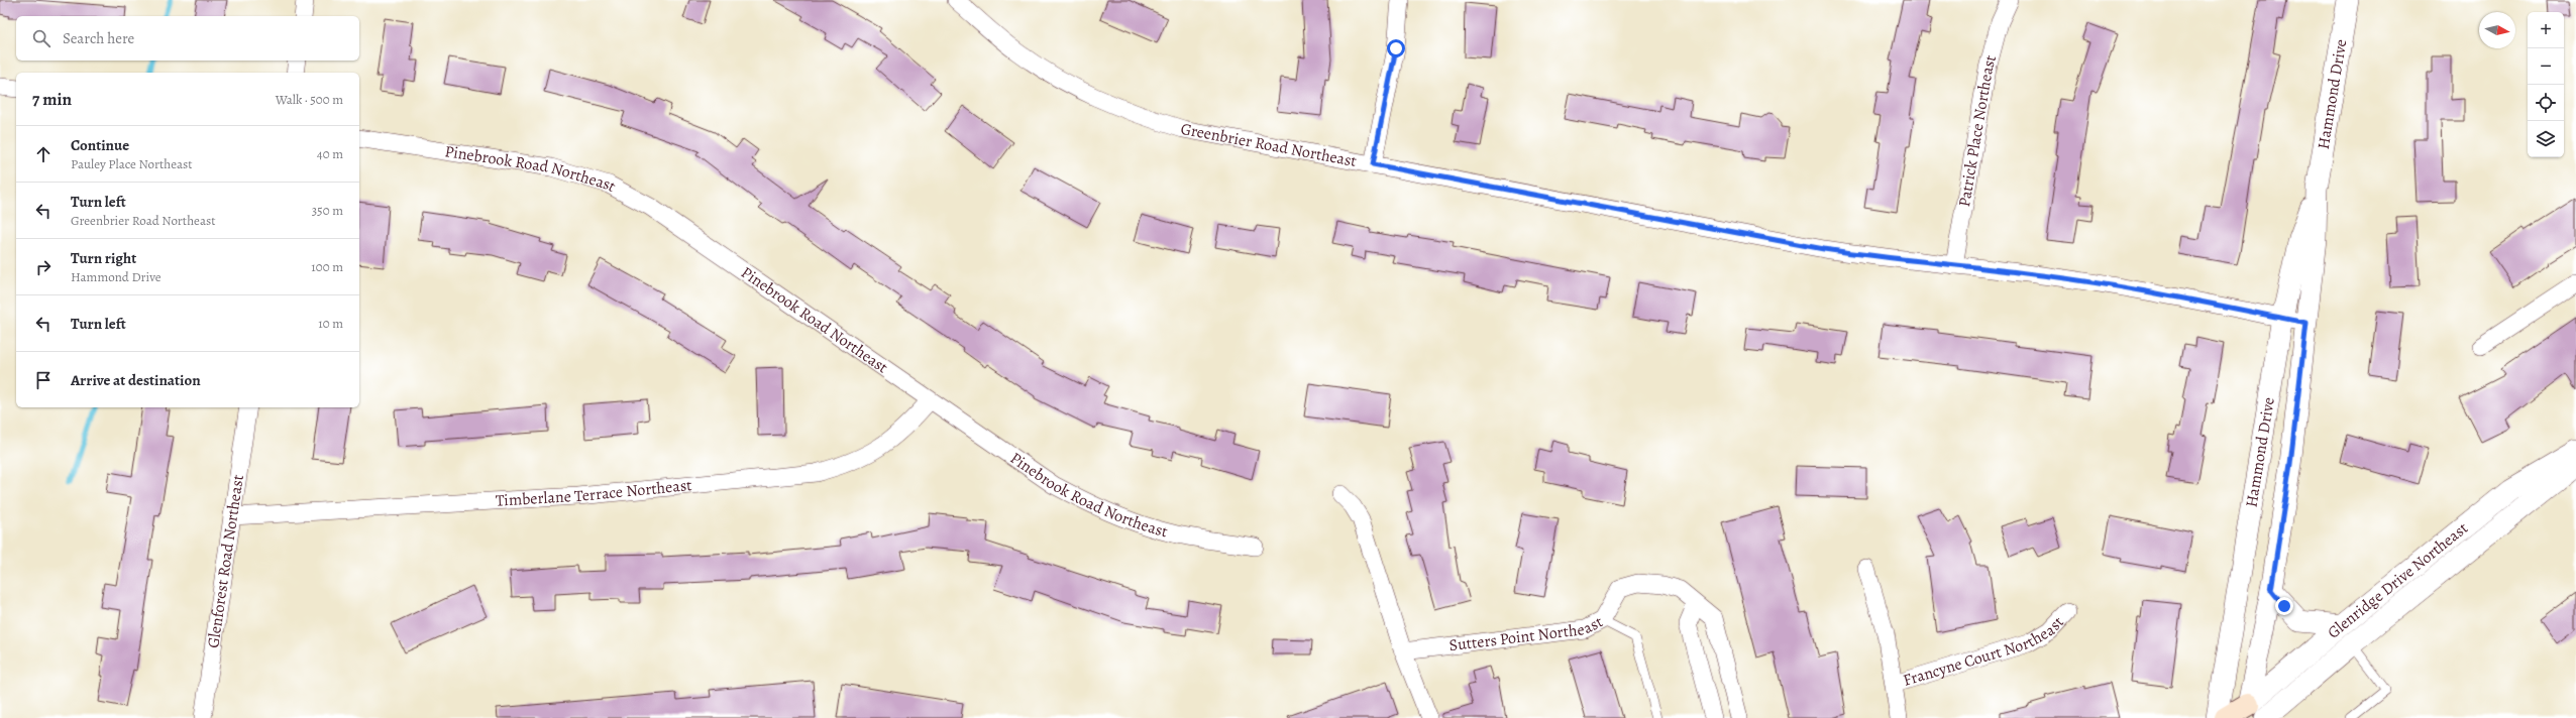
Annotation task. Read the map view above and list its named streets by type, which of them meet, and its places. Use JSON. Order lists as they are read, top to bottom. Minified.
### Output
{"streets":{"main road":["Glenridge Drive Northeast"],"street":["Hammond Drive","Patrick Place Northeast","Greenbrier Road Northeast","Pinebrook Road Northeast","Timberlane Terrace Northeast","Glenforest Road Northeast","Sutters Point Northeast","Francyne Court Northeast"]},"crossings":[["Hammond Drive","Greenbrier Road Northeast"],["Hammond Drive","Glenridge Drive Northeast"],["Patrick Place Northeast","Greenbrier Road Northeast"],["Pinebrook Road Northeast","Timberlane Terrace Northeast"],["Timberlane Terrace Northeast","Glenforest Road Northeast"]],"north":"right","page":{"map_buttons":["+","−"],"search":"Search here","heading":["7 min","Walk · 500 m"],"list":[["Continue","Pauley Place Northeast","40 m"],["Turn left","Greenbrier Road Northeast","350 m"],["Turn right","Hammond Drive","100 m"],["Turn left","10 m"],"Arrive at destination"]}}
